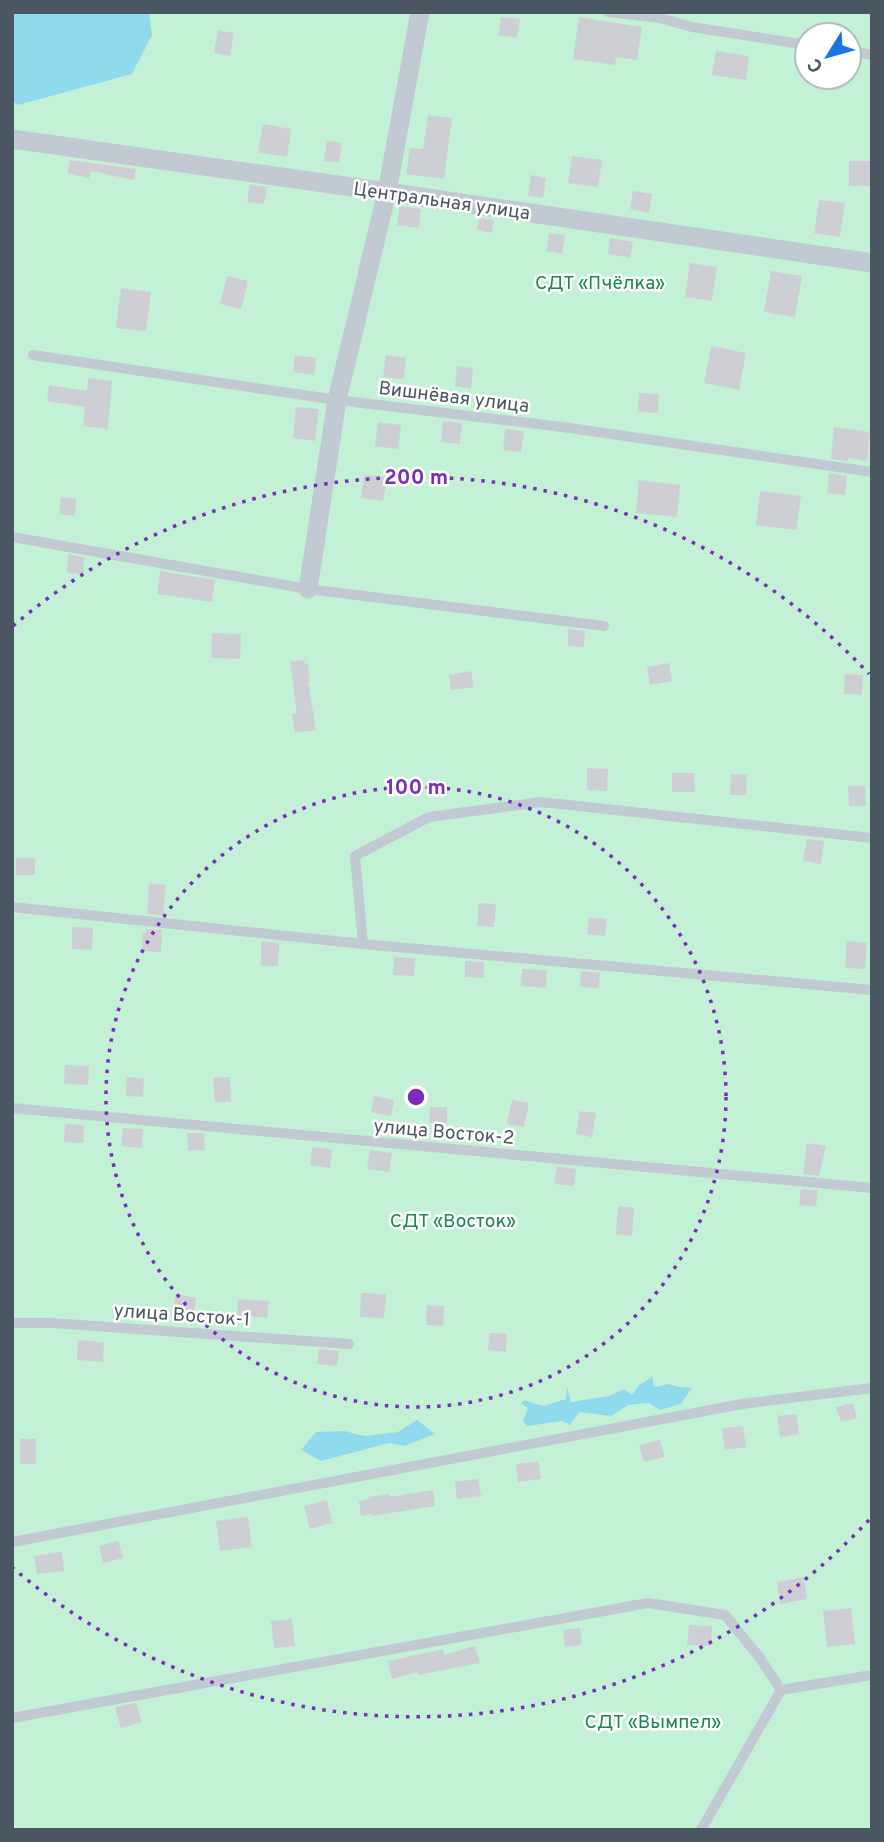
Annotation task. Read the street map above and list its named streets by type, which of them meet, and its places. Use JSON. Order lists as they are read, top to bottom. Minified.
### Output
{"streets":{"street":["Центральная улица"],"lane":["Вишнёвая улица","улица Восток-2","улица Восток-1"]},"parks":["СДТ «Пчёлка»","СДТ «Восток»","СДТ «Вымпел»"],"north":"bottom left","rings":["200 m","100 m"]}
